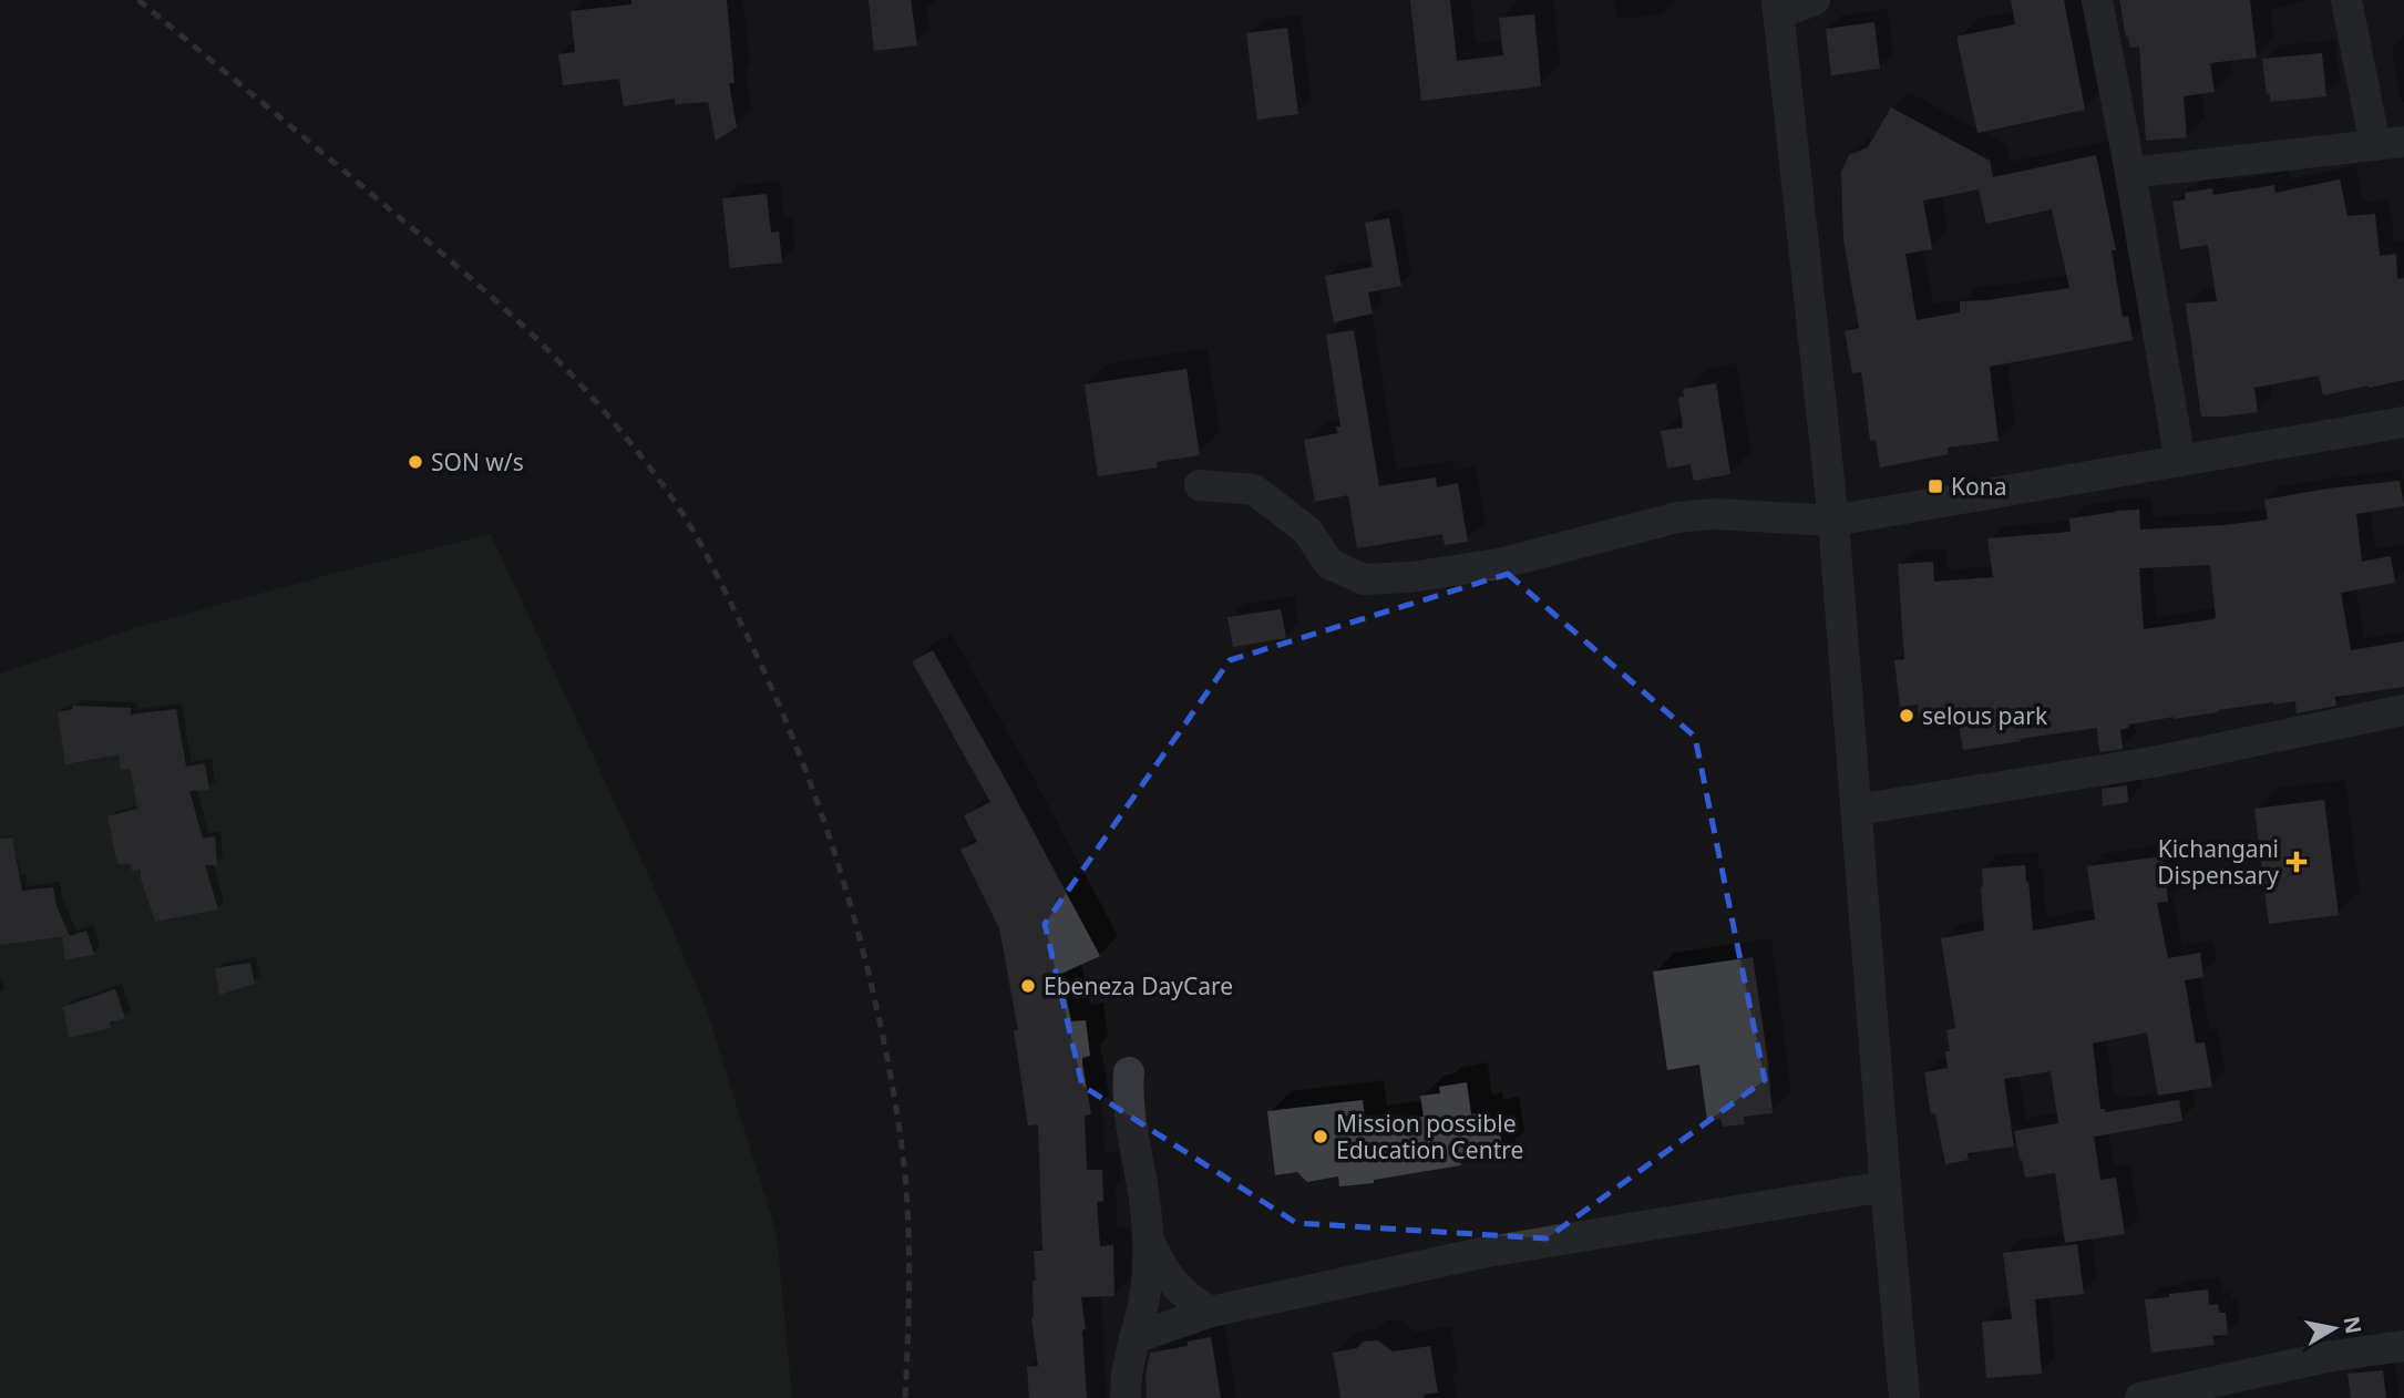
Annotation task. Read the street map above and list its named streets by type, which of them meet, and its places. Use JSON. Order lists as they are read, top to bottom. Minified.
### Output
{"places":{"other":["SON w/s","selous park","Ebeneza DayCare","Mission possible Education Centre"],"transit":["Kona"],"health":["Kichangani Dispensary"]},"north":"right"}
